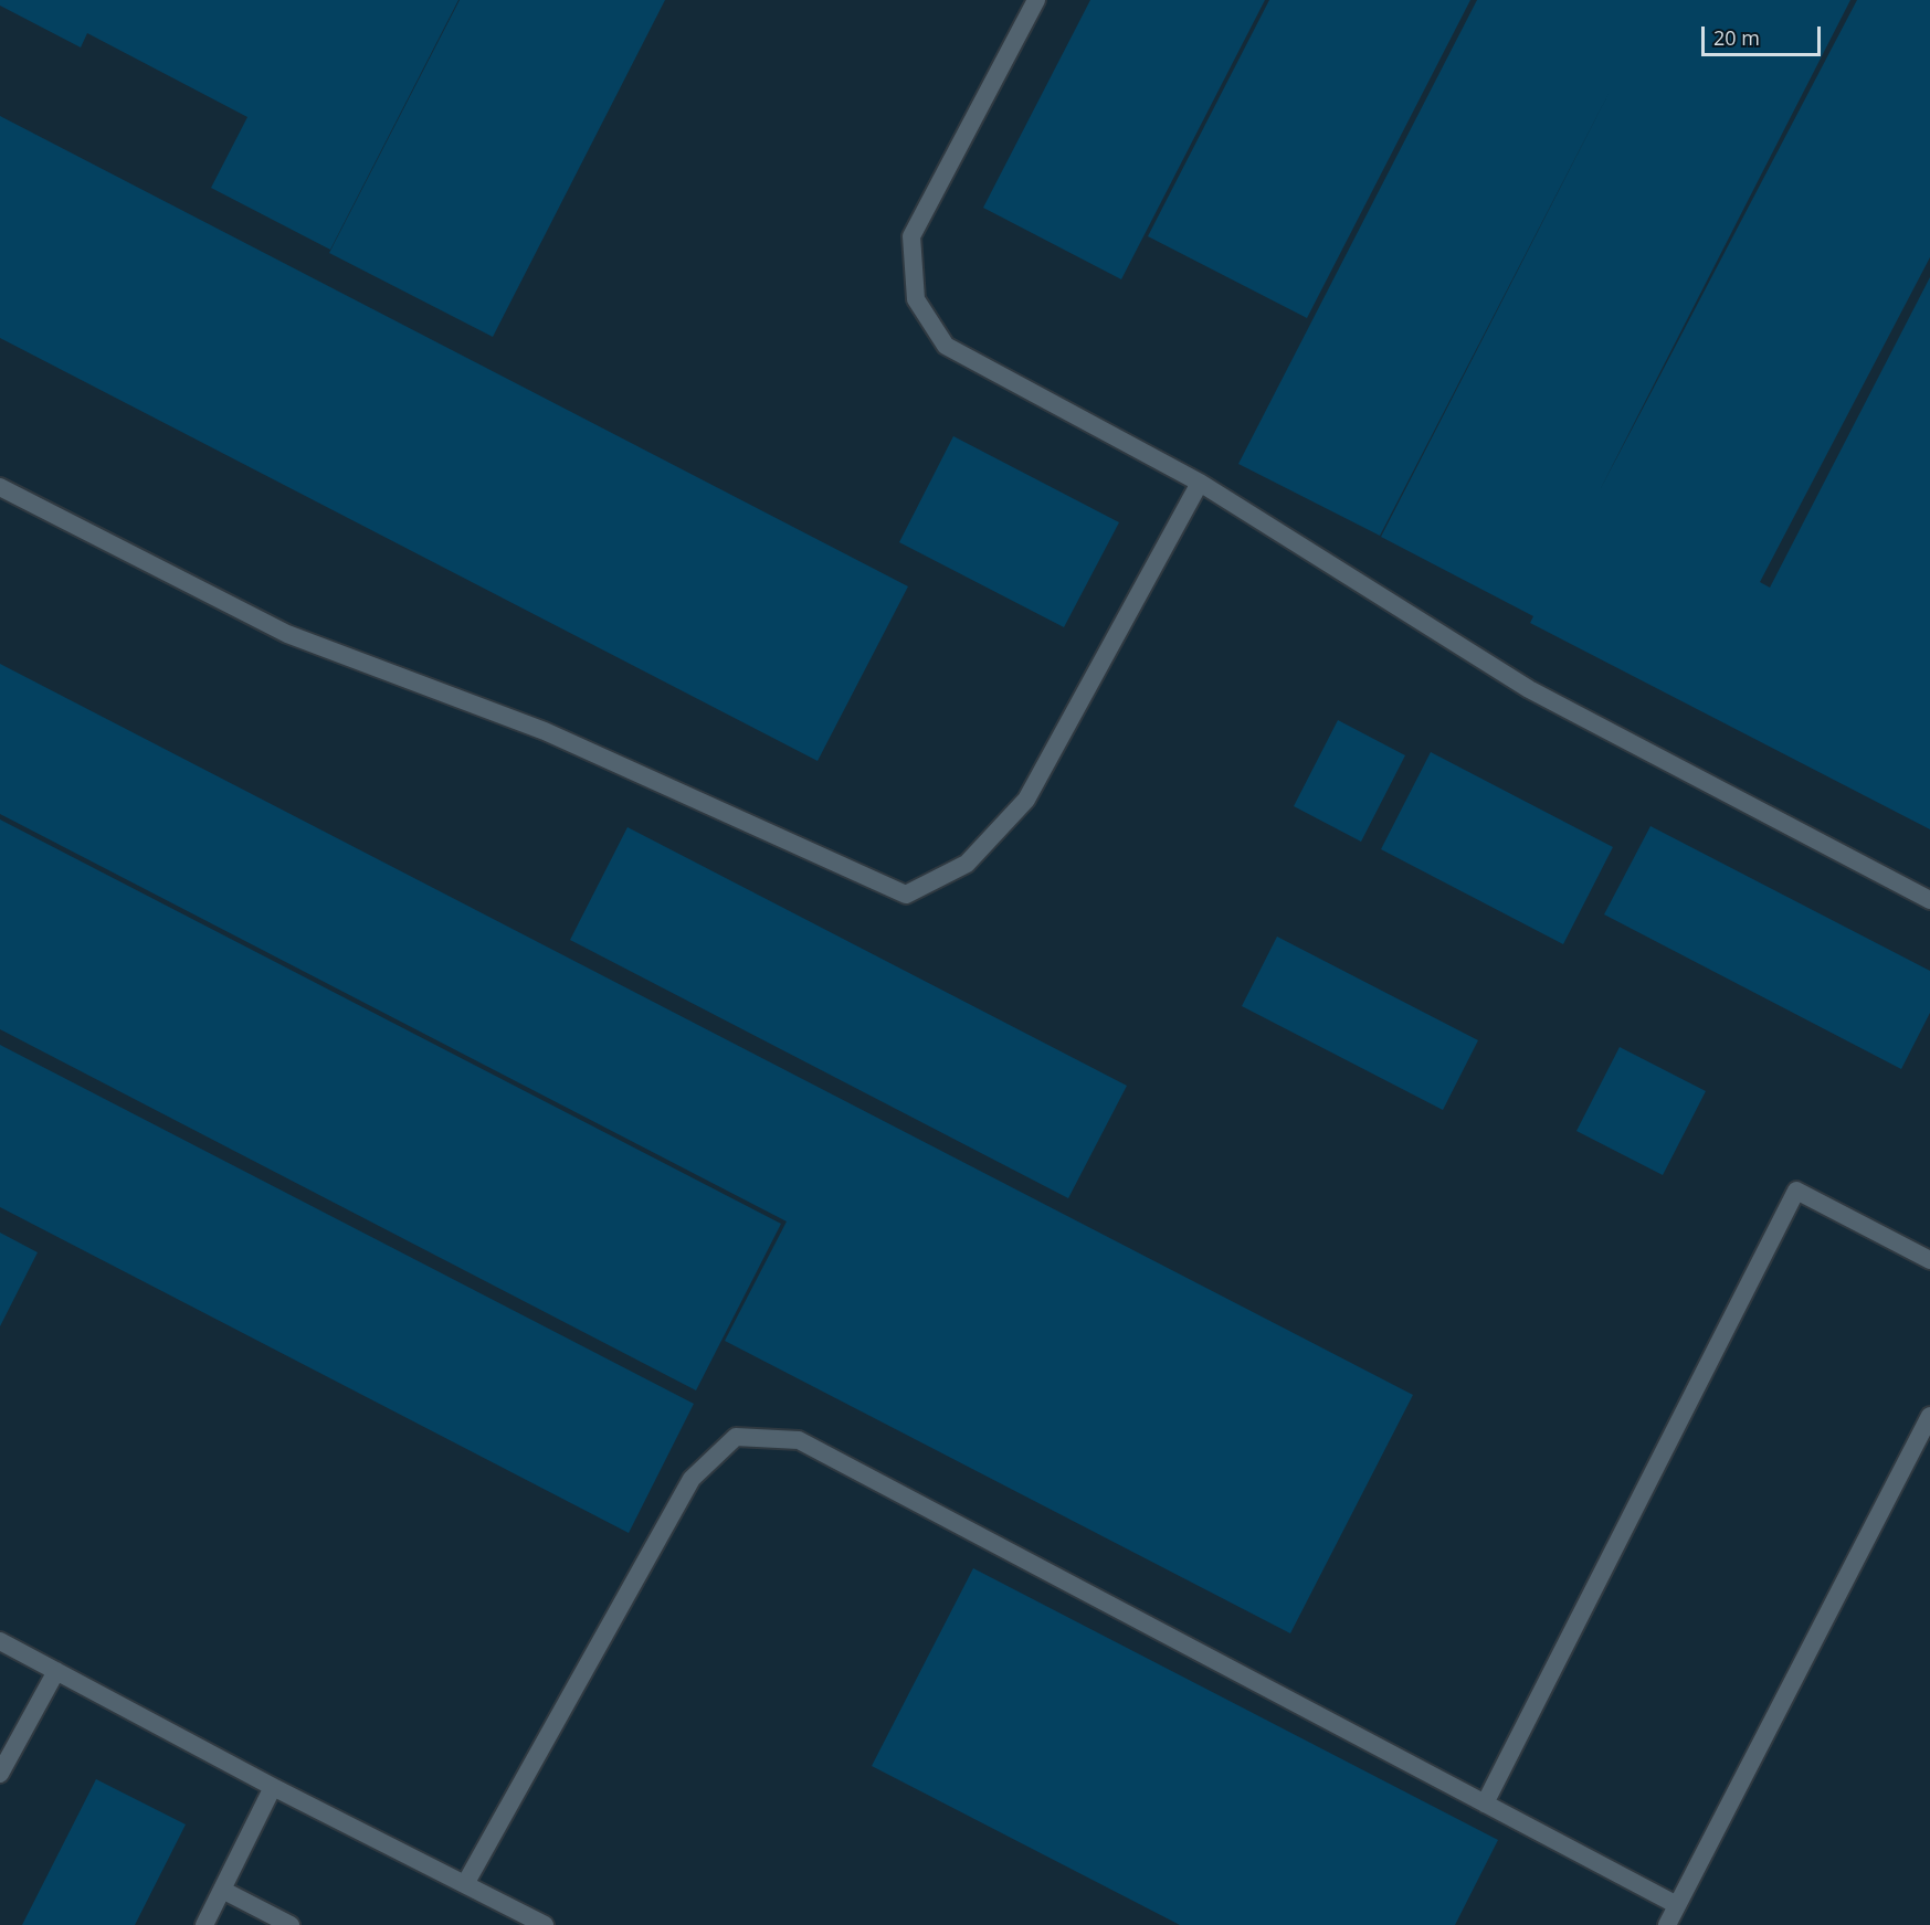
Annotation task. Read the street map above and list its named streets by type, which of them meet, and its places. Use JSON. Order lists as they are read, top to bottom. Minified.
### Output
{"scale_bar":"20 m"}
